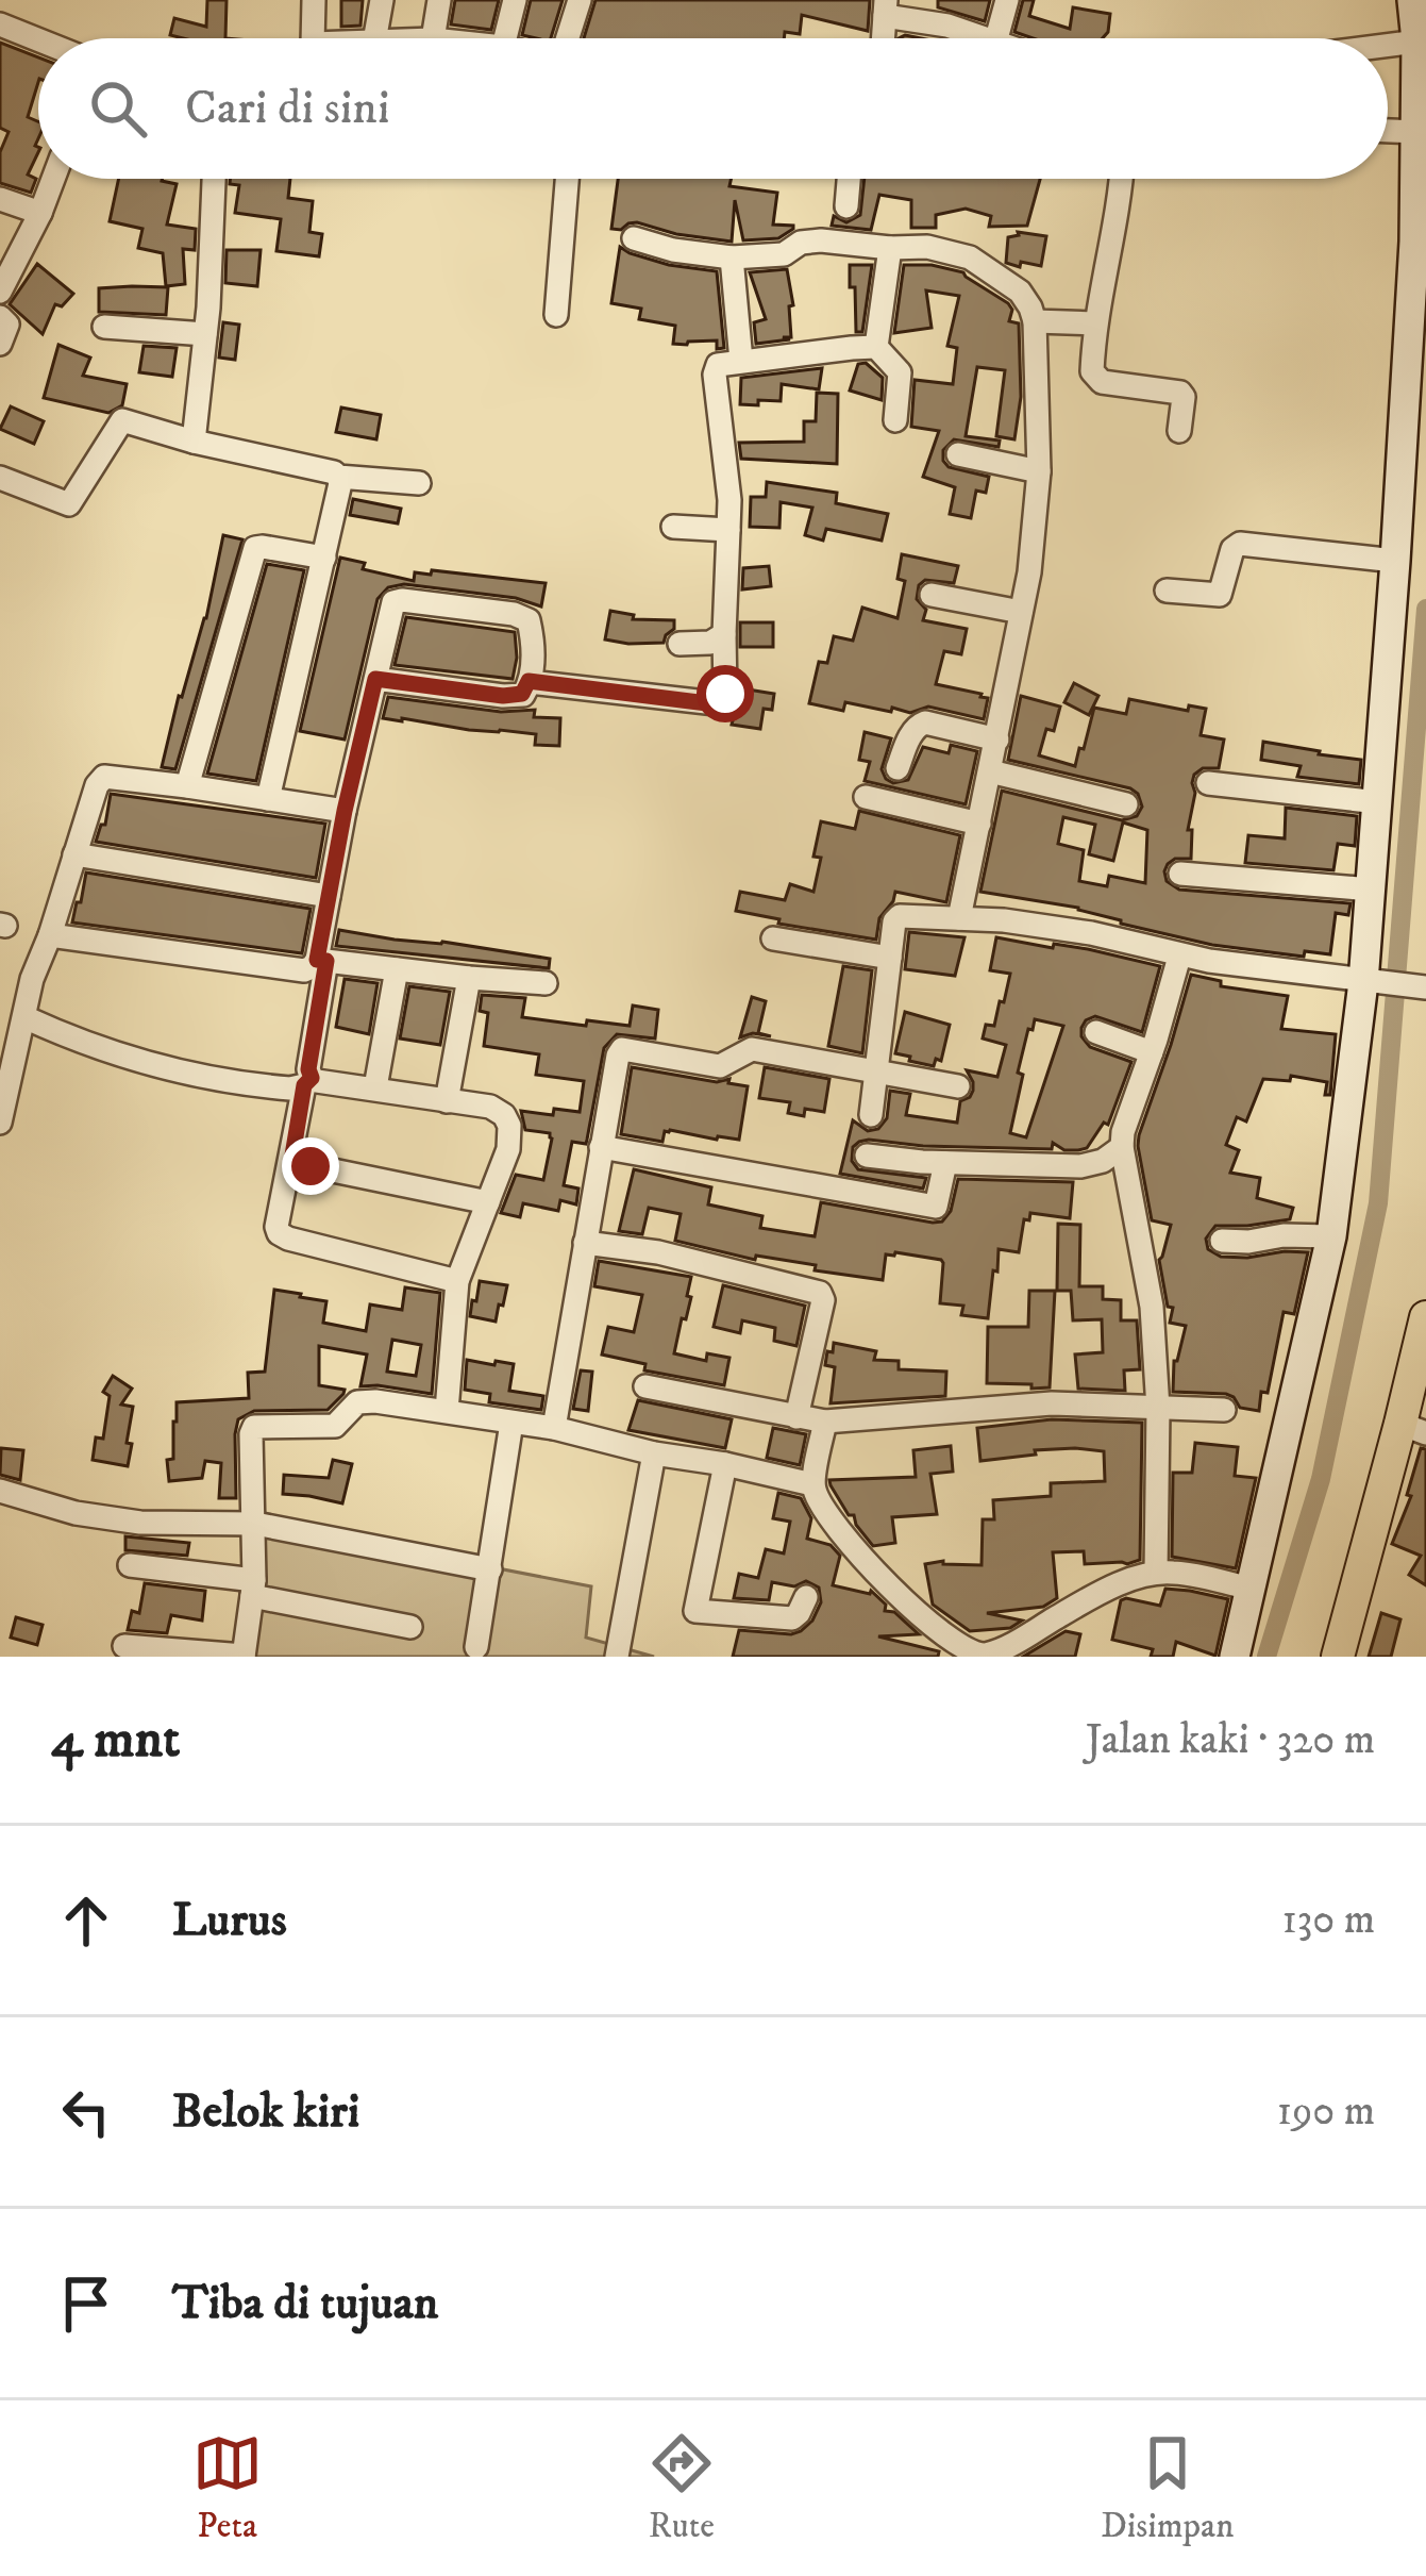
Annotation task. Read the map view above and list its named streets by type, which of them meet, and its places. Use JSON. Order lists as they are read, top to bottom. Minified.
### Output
{"page":{"search":"Cari di sini","heading":["4 mnt","Jalan kaki · 320 m"],"list":[["Lurus","130 m"],["Belok kiri","190 m"],"Tiba di tujuan"],"nav":["Peta","Rute","Disimpan"]}}
